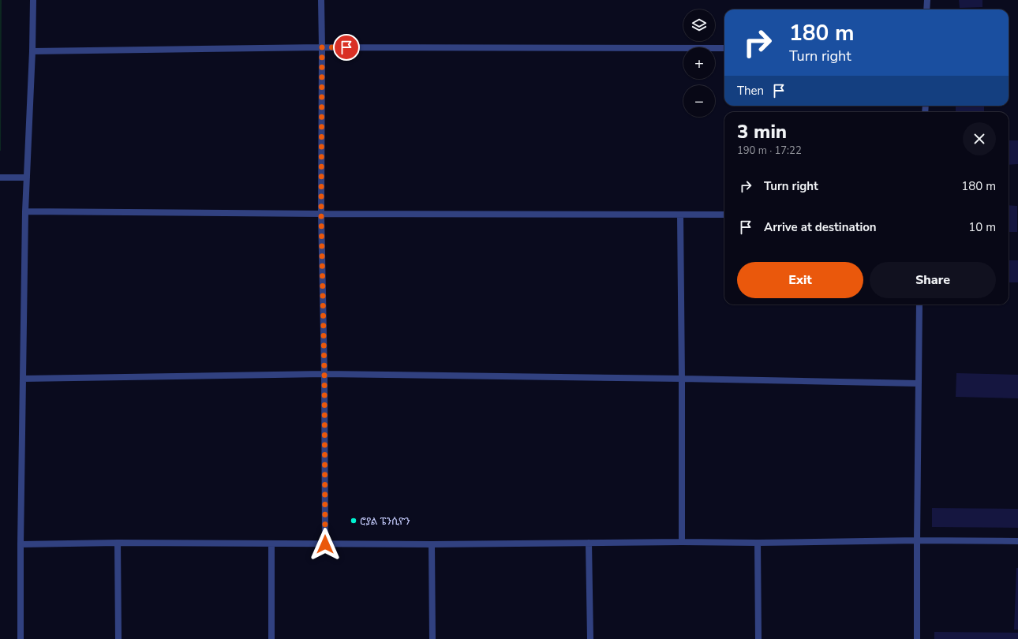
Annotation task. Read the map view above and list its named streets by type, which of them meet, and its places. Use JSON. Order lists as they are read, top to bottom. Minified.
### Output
{"places":["ሮያል ፔንሲዮን"],"page":{"map_buttons":["+","−"],"turn":["180 m","Turn right"],"then":"Then","heading":["3 min","190 m · 17:22"],"list":[{"name":"Turn right","value":"180 m"},{"name":"Arrive at destination","value":"10 m"}],"buttons":["Exit","Share"]}}
